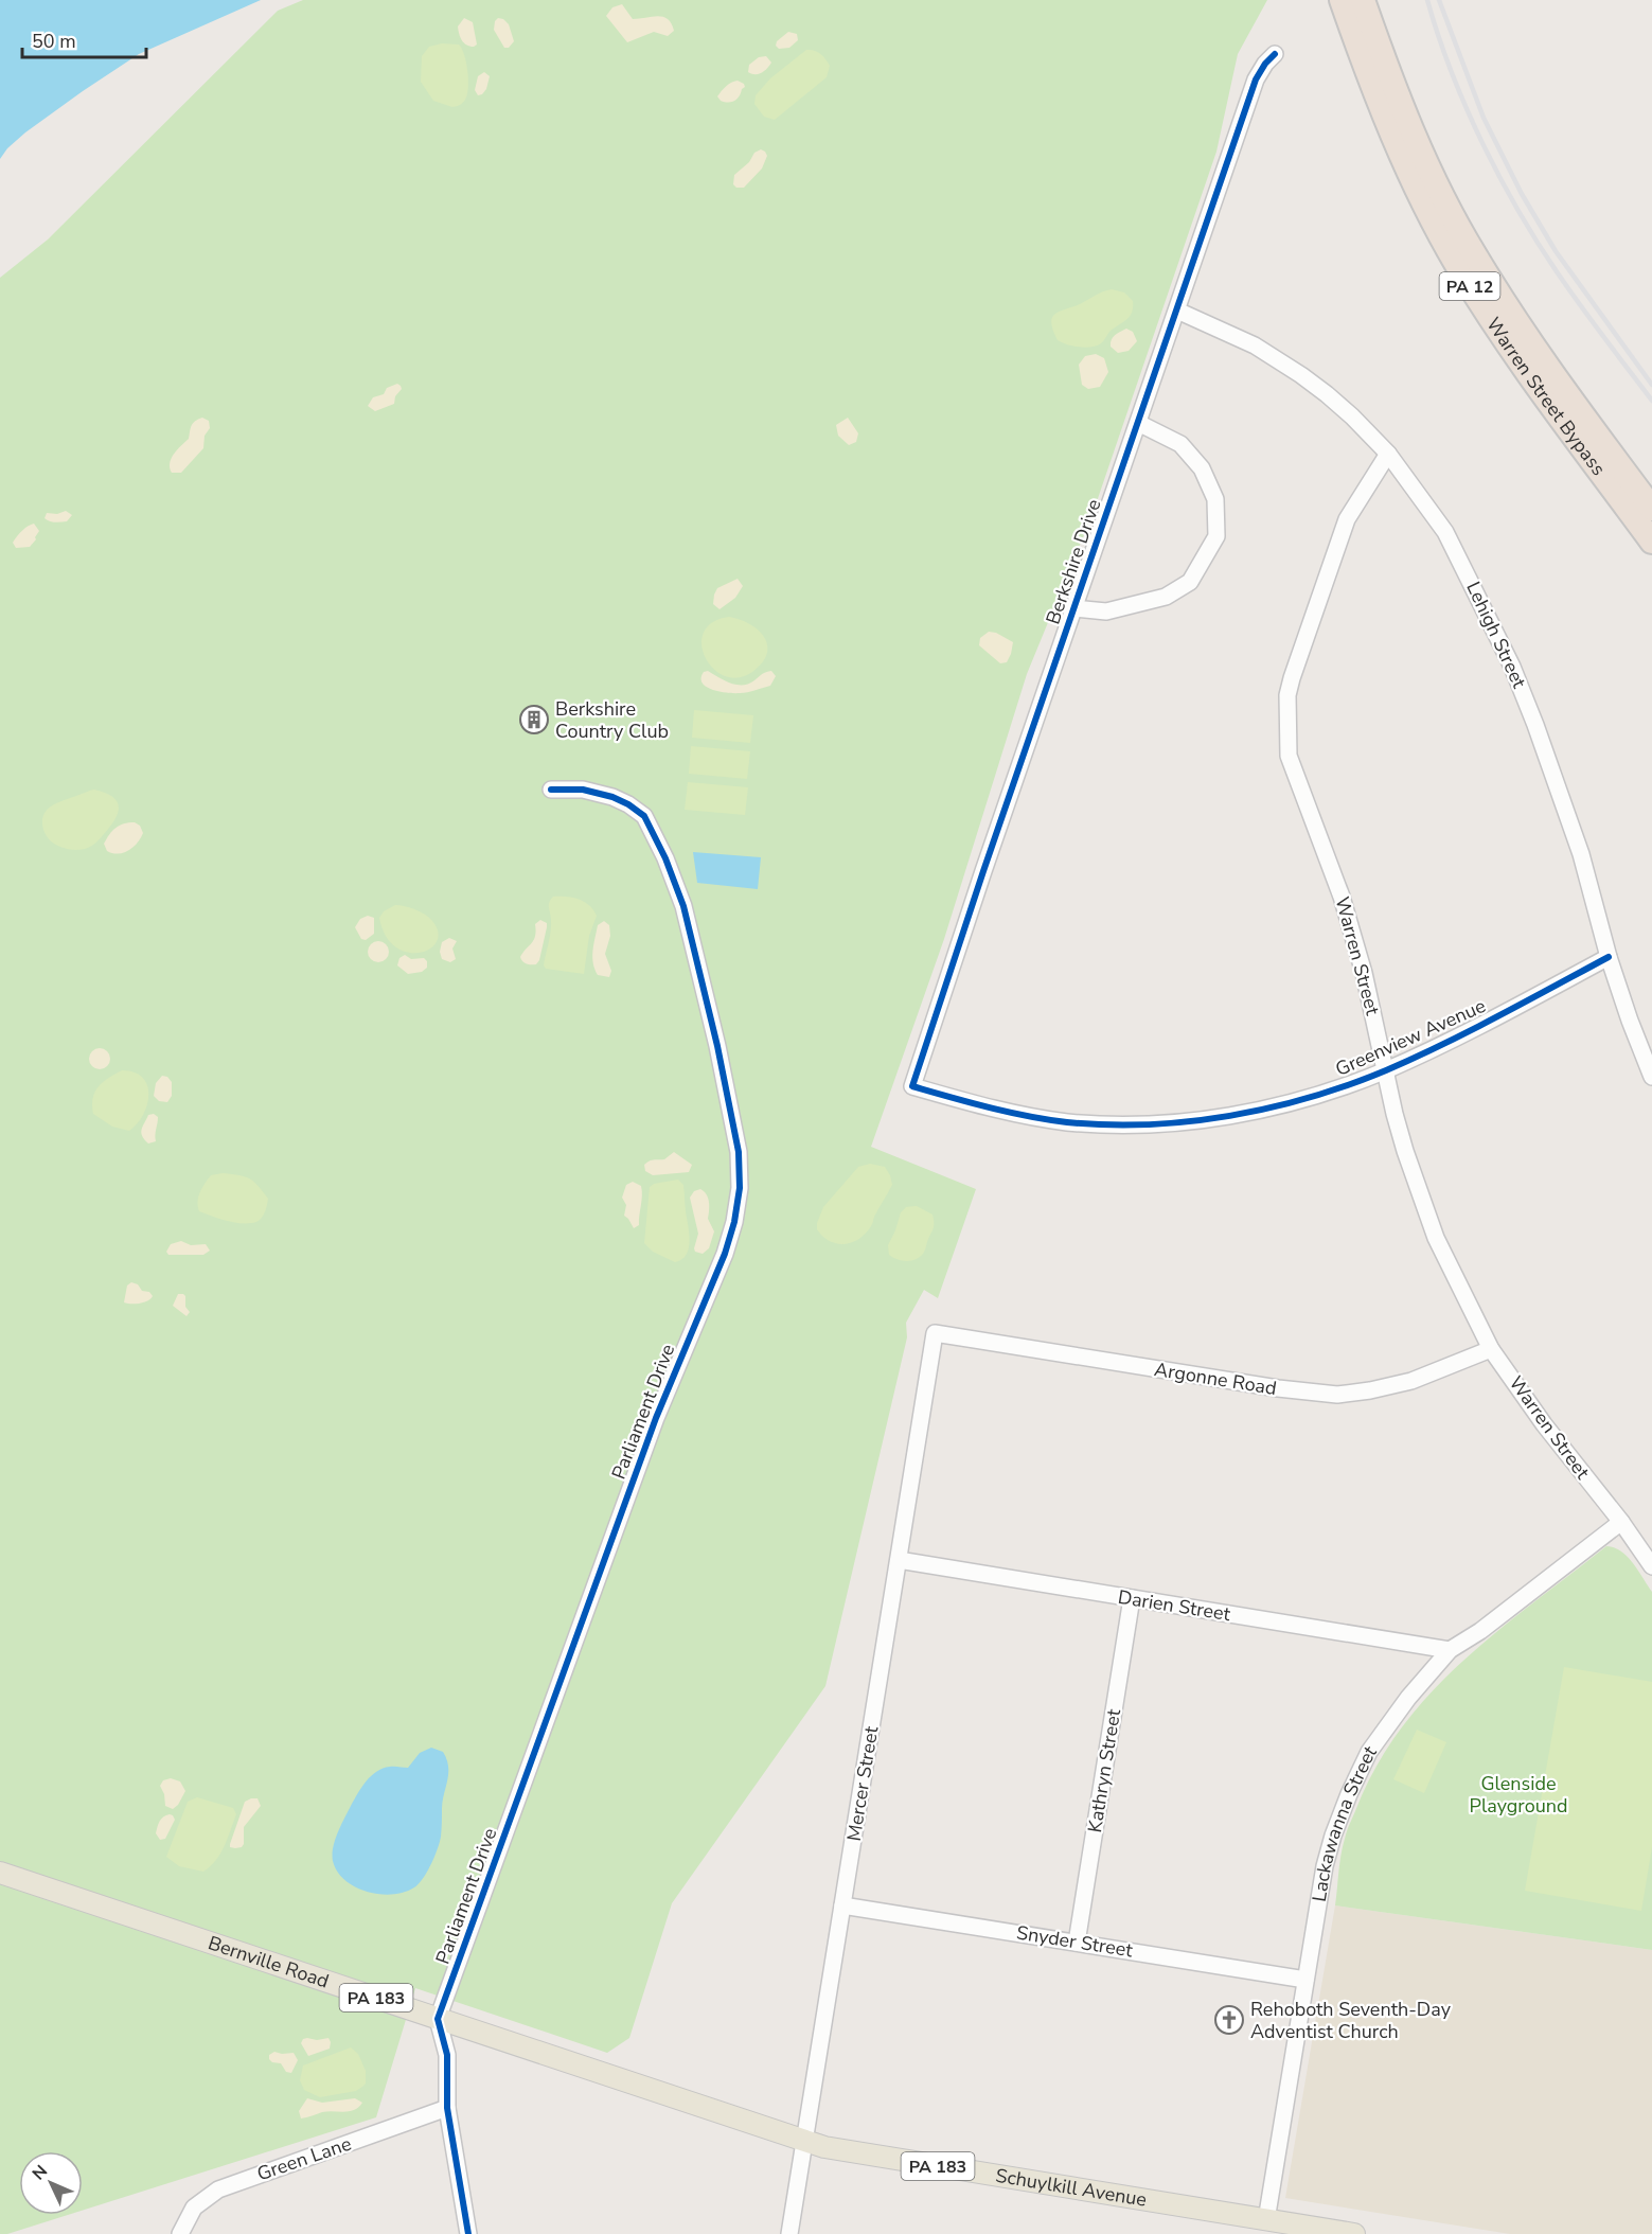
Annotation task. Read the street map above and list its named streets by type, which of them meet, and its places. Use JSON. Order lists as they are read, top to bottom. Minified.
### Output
{"streets":{"highway":["PA 12","Warren Street Bypass"],"main road":["Bernville Road","PA 183","Schuylkill Avenue"],"street":["Berkshire Drive","Lehigh Street","Warren Street","Greenview Avenue","Argonne Road","Parliament Drive","Darien Street","Kathryn Street","Mercer Street","Lackawanna Street","Snyder Street","Green Lane"]},"crossings":[["Berkshire Drive","Lehigh Street"],["Berkshire Drive","Greenview Avenue"],["Lehigh Street","Warren Street"],["Lehigh Street","Greenview Avenue"],["Warren Street","Greenview Avenue"],["Warren Street","Argonne Road"],["Warren Street","Lackawanna Street"],["Argonne Road","Mercer Street"],["Parliament Drive","Bernville Road"],["Darien Street","Kathryn Street"],["Darien Street","Mercer Street"],["Darien Street","Lackawanna Street"],["Kathryn Street","Snyder Street"],["Mercer Street","Snyder Street"],["Mercer Street","Schuylkill Avenue"],["Lackawanna Street","Snyder Street"],["Lackawanna Street","Schuylkill Avenue"],["Bernville Road","Schuylkill Avenue"]],"parks":["Glenside Playground"],"places":{"building":["Berkshire Country Club"],"church":["Rehoboth Seventh-Day Adventist Church"]},"scale_bar":"50 m","north":"top left"}
